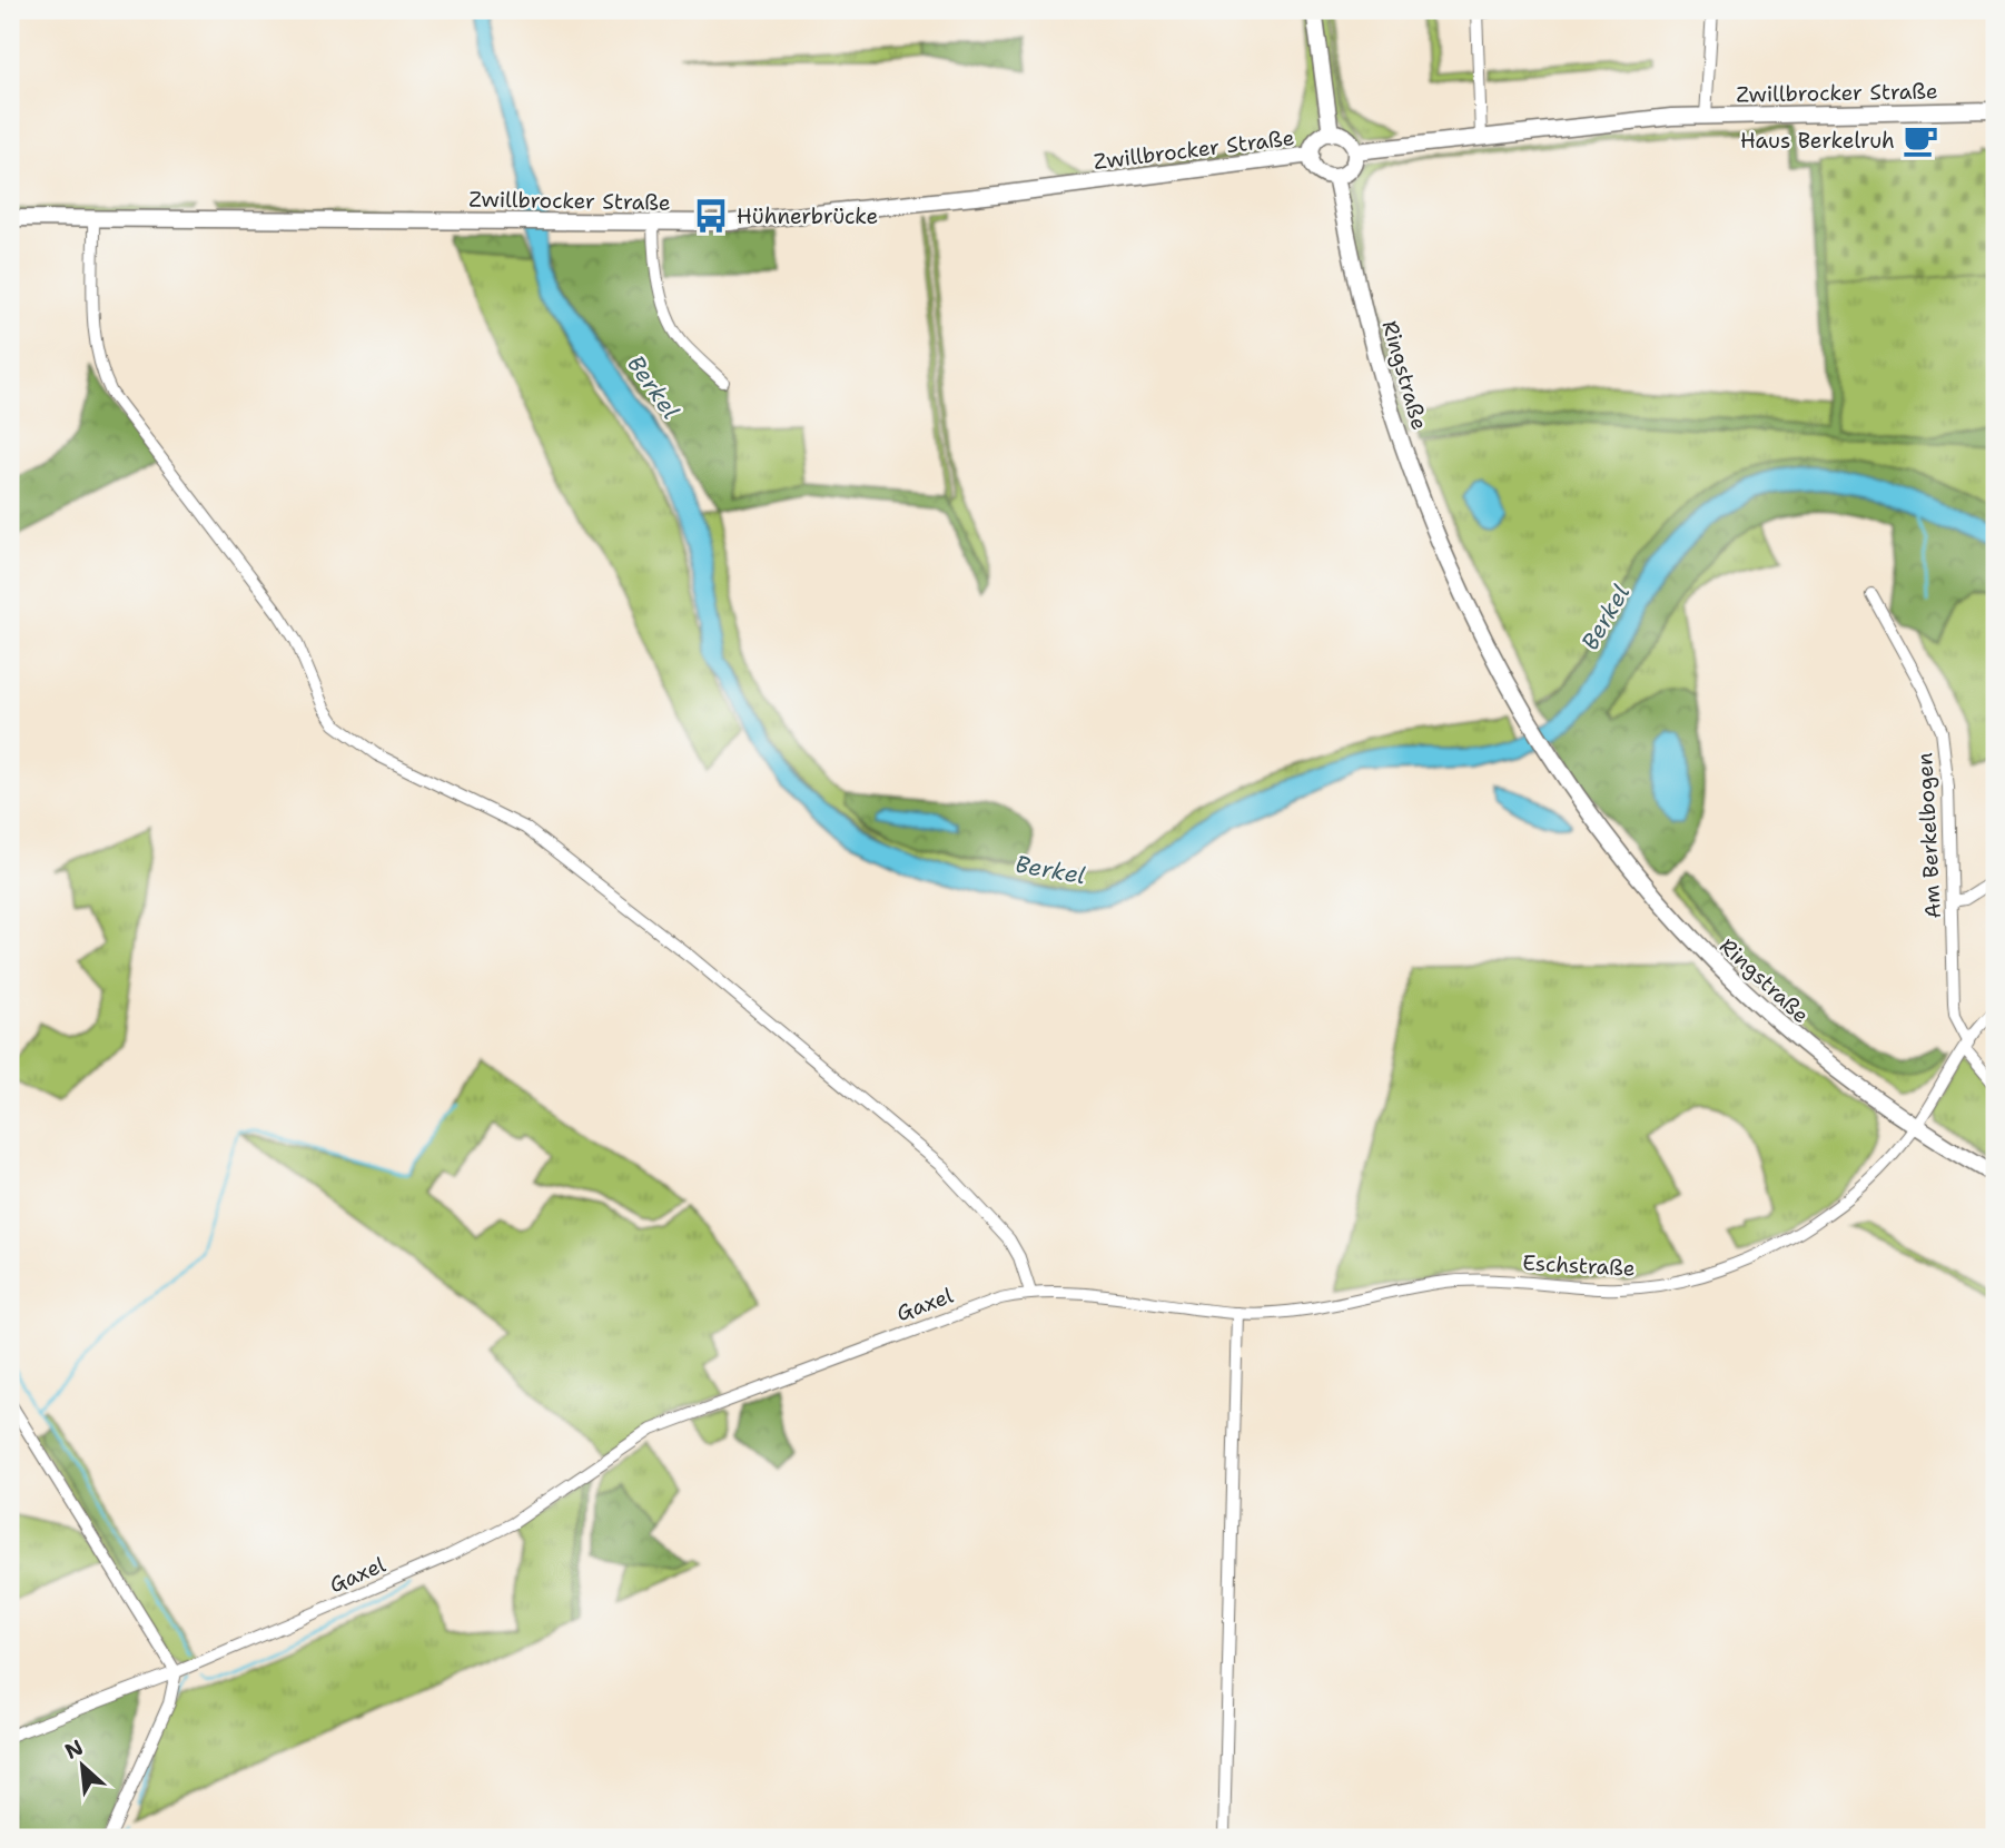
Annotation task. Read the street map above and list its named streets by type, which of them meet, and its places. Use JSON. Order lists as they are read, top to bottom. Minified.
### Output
{"streets":{"main road":["Zwillbrocker Straße","Ringstraße"],"street":["Am Berkelbogen","Eschstraße","Gaxel"]},"crossings":[["Zwillbrocker Straße","Ringstraße"],["Ringstraße","Eschstraße"],["Am Berkelbogen","Eschstraße"],["Eschstraße","Gaxel"]],"water":["Berkel"],"places":{"cafe":["Haus Berkelruh"],"bus stop":["Hühnerbrücke"]},"north":"top left"}
